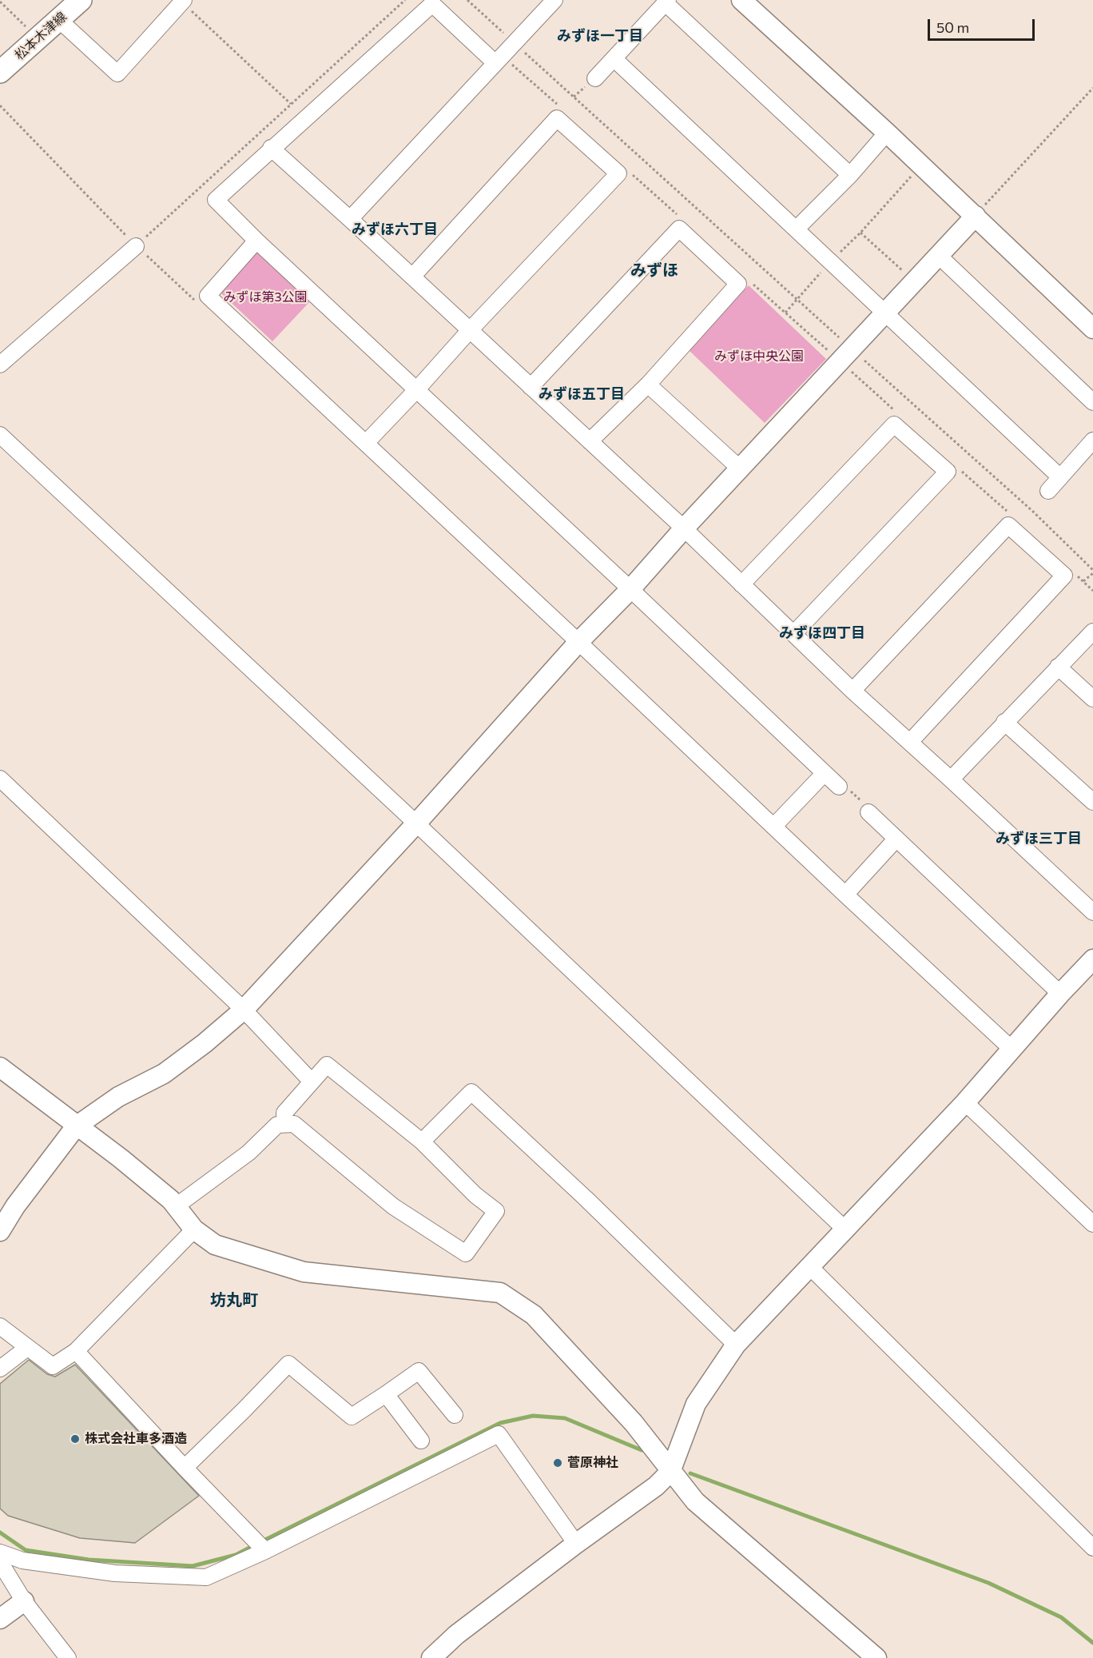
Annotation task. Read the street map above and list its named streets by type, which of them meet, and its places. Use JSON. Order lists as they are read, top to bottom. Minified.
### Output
{"streets":{"main road":["松本木津線"]},"districts":["みずほ一丁目","みずほ六丁目","みずほ","みずほ五丁目","みずほ四丁目","みずほ三丁目","坊丸町"],"parks":["みずほ第3公園","みずほ中央公園"],"places":["株式会社車多酒造","菅原神社"],"scale_bar":"50 m"}
